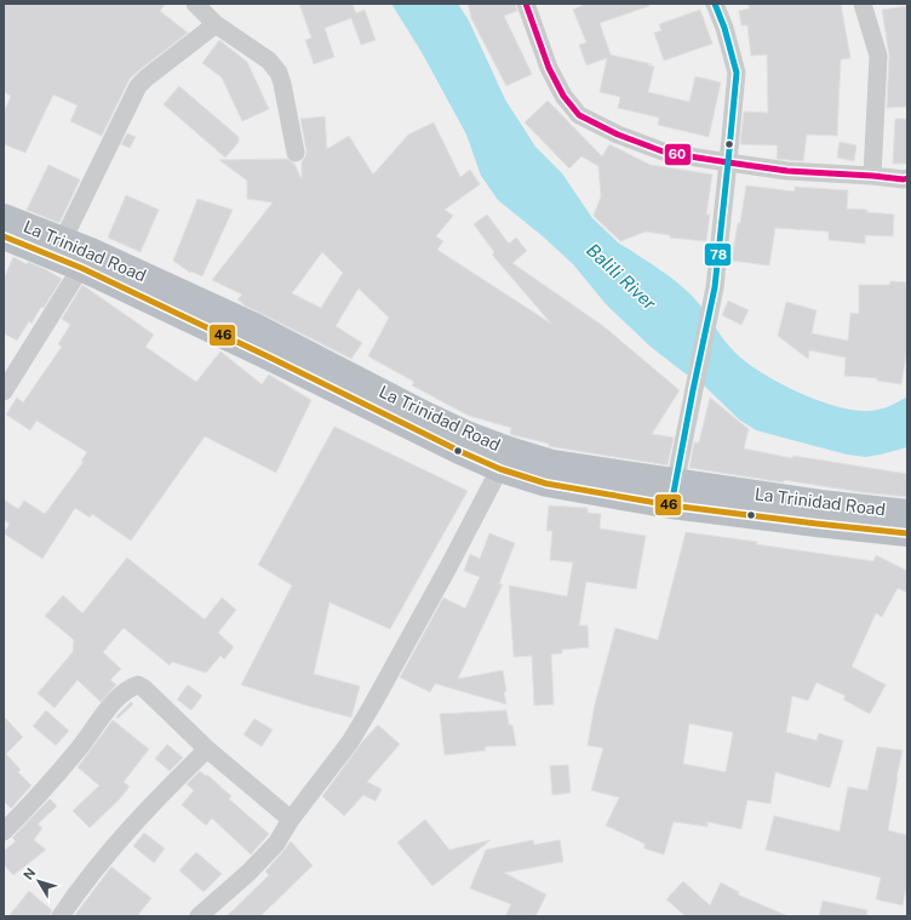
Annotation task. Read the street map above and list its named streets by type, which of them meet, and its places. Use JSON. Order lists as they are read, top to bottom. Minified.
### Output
{"streets":{"highway":["La Trinidad Road"]},"water":["Balili River"],"lines":["transit line 60","transit line 78","transit line 46"],"north":"top left"}
